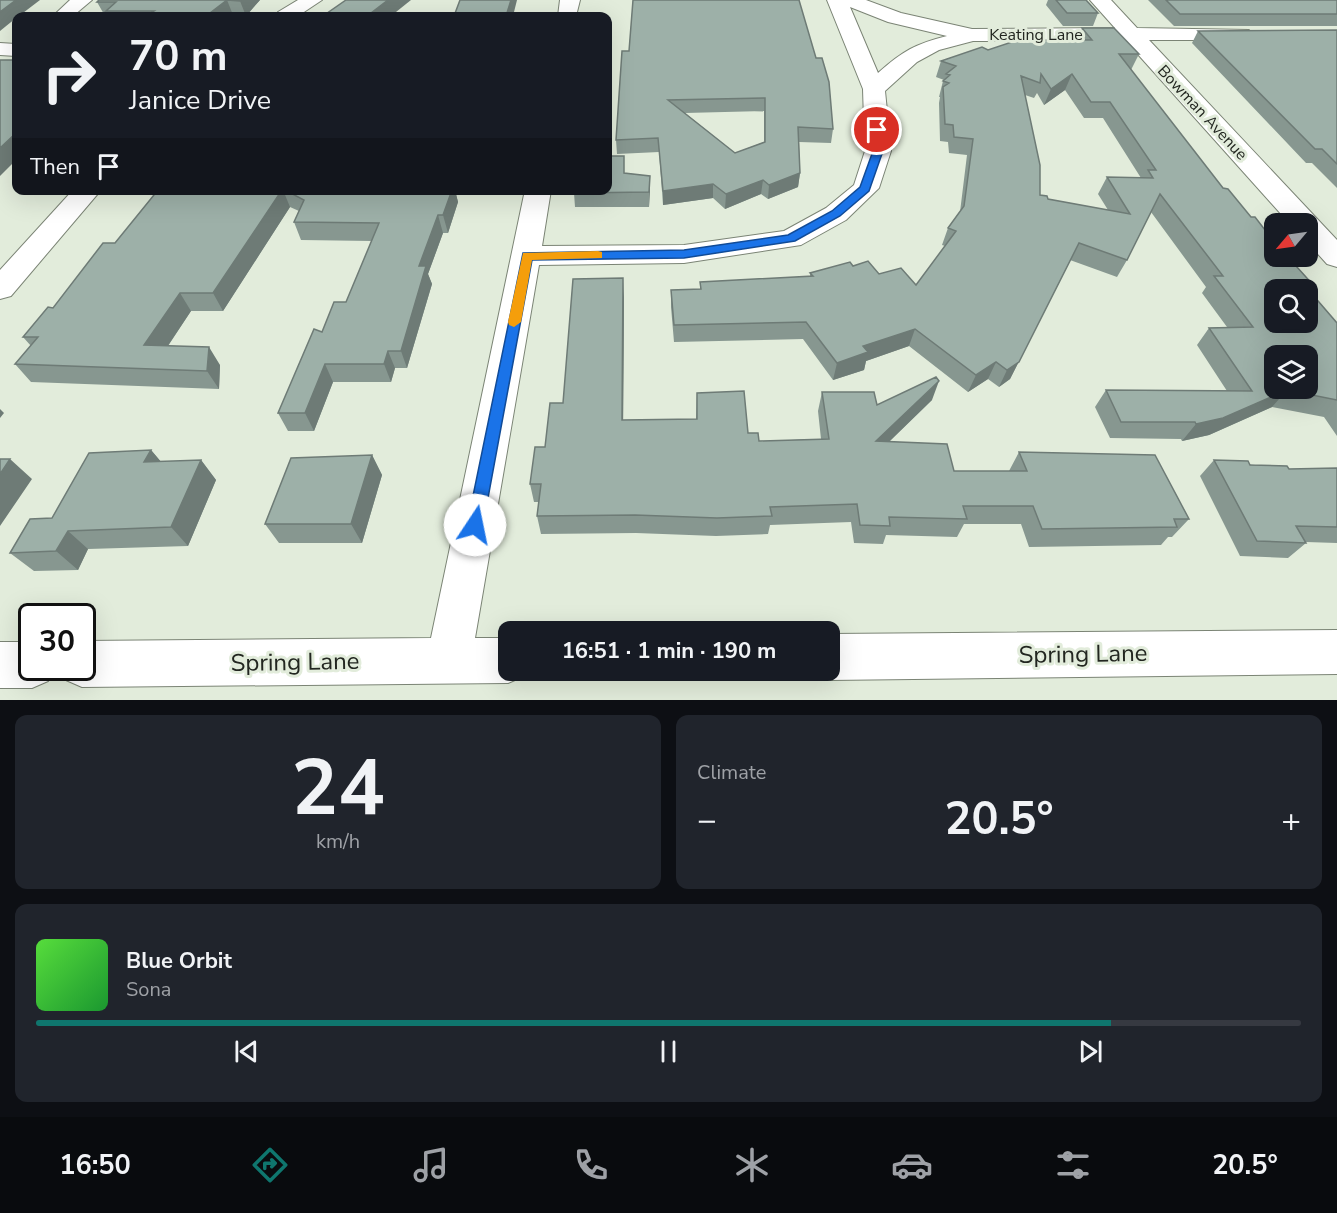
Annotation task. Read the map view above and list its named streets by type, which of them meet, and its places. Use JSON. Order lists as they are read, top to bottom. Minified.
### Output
{"streets":{"street":["Keating Lane","Bowman Avenue","Spring Lane"]},"crossings":[["Keating Lane","Bowman Avenue"]],"north":"bottom left","page":{"turn":["70 m","Janice Drive"],"then":"Then","limit":"30","trip":"16:51 · 1 min · 190 m","tile":[["24","km/h"],"Climate"],"heat":["−","20.5°","+"],"song":["Blue Orbit","Sona"],"tabs":["16:50","20.5°"]}}
